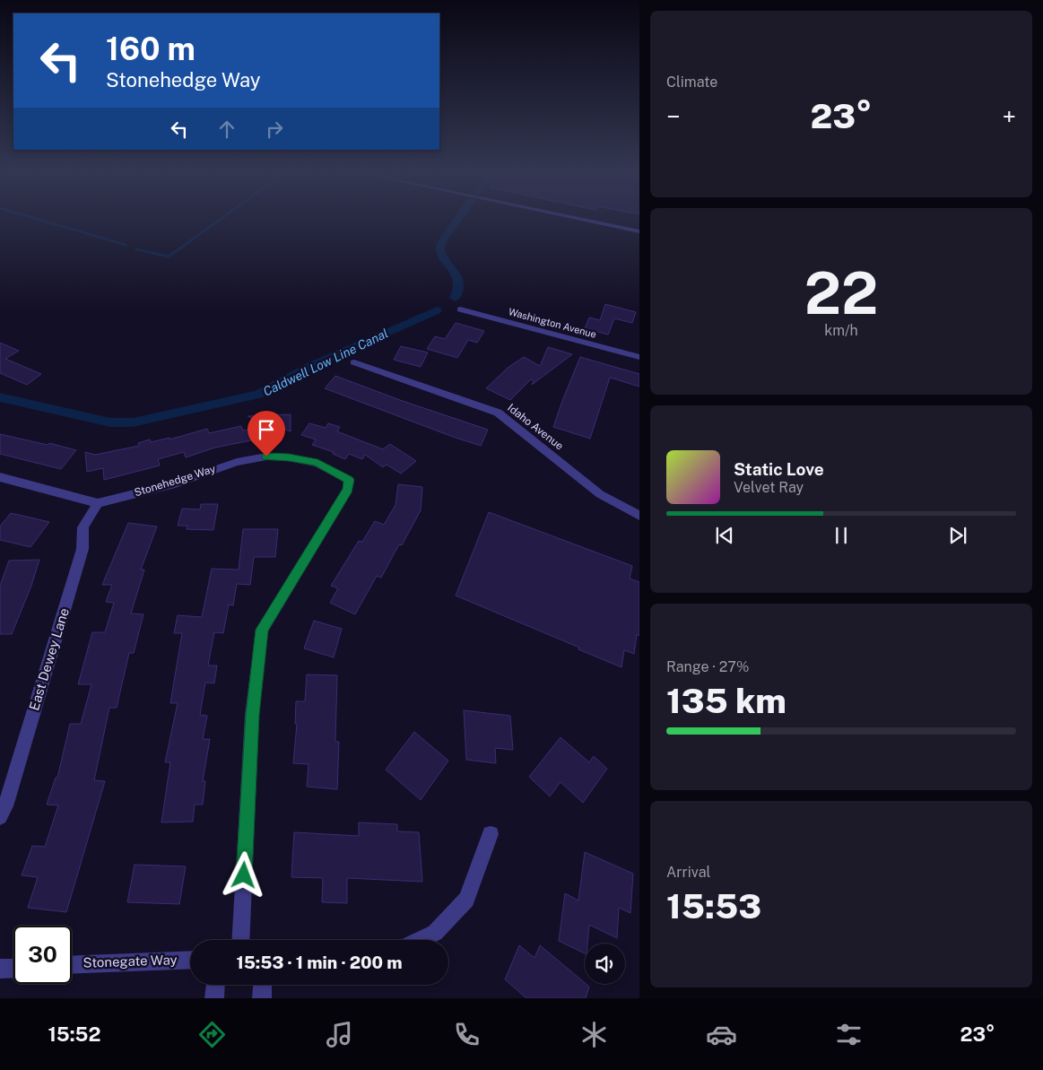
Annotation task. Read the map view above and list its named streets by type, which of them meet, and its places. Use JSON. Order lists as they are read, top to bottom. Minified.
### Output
{"streets":{"street":["Washington Avenue","Idaho Avenue","Stonehedge Way","East Dewey Lane","Stonegate Way"]},"crossings":[["Stonehedge Way","East Dewey Lane"]],"water":["Caldwell Low Line Canal"],"page":{"tile":["Climate",["22","km/h"],["Range · 27%","135 km"],["Arrival","15:53"]],"turn":["160 m","Stonehedge Way"],"heat":["−","23°","+"],"song":["Static Love","Velvet Ray"],"limit":"30","trip":"15:53 · 1 min · 200 m","tabs":["15:52","23°"]}}
